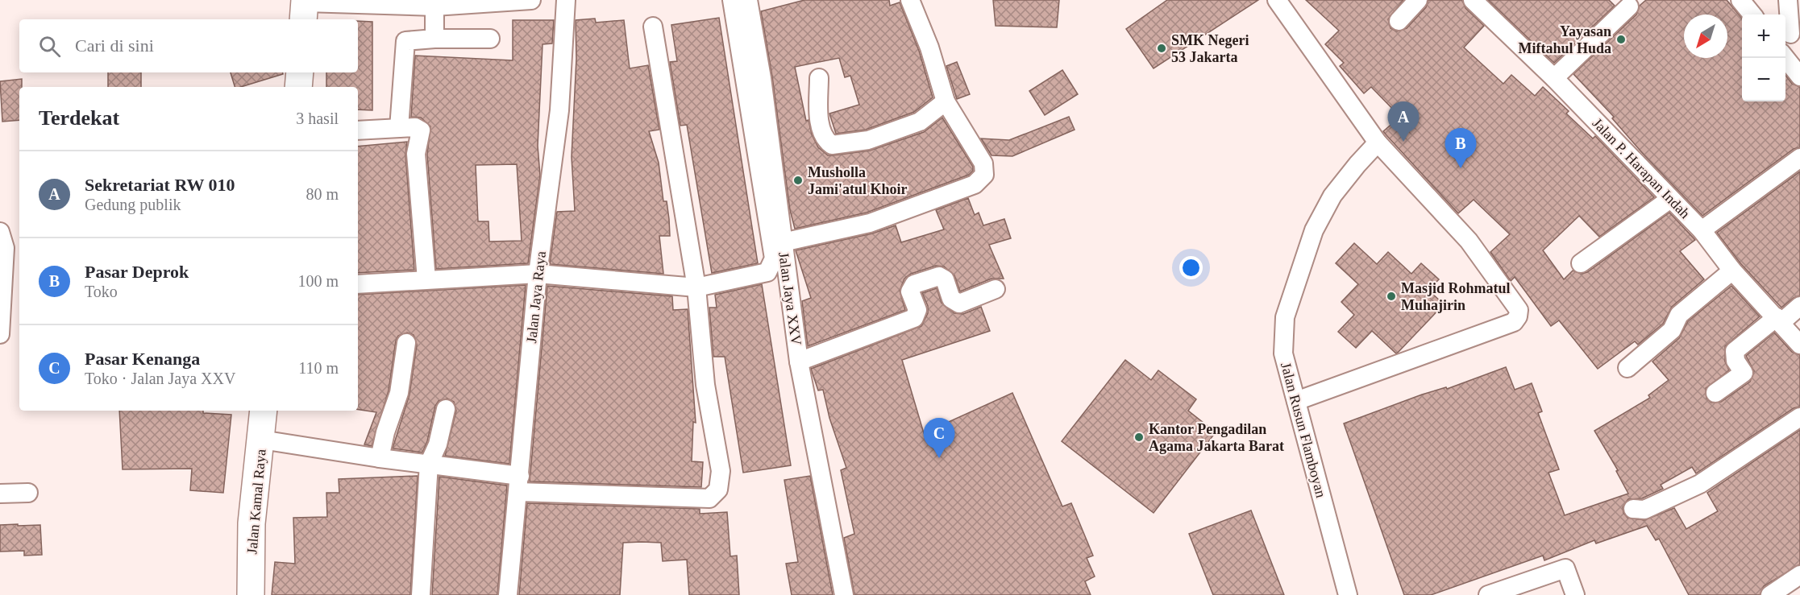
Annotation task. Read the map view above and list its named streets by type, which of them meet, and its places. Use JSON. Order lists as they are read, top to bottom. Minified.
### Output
{"streets":{"main road":["Jalan Kamal Raya"],"street":["Jalan P. Harapan Indah","Jalan Jaya Raya","Jalan Jaya XXV","Jalan Rusun Flamboyan"]},"places":["Yayasan Miftahul Huda","SMK Negeri 53 Jakarta","Musholla Jami'atul Khoir","Masjid Rohmatul Muhajirin","Kantor Pengadilan Agama Jakarta Barat"],"north":"bottom left","page":{"map_buttons":["+","−"],"search":"Cari di sini","heading":["Terdekat","3 hasil"],"pins":["A","B","C"],"list":[{"mark":"A","name":"Sekretariat RW 010","note":"Gedung publik","value":"80 m"},{"mark":"B","name":"Pasar Deprok","note":"Toko","value":"100 m"},{"mark":"C","name":"Pasar Kenanga","note":"Toko · Jalan Jaya XXV","value":"110 m"}]}}
